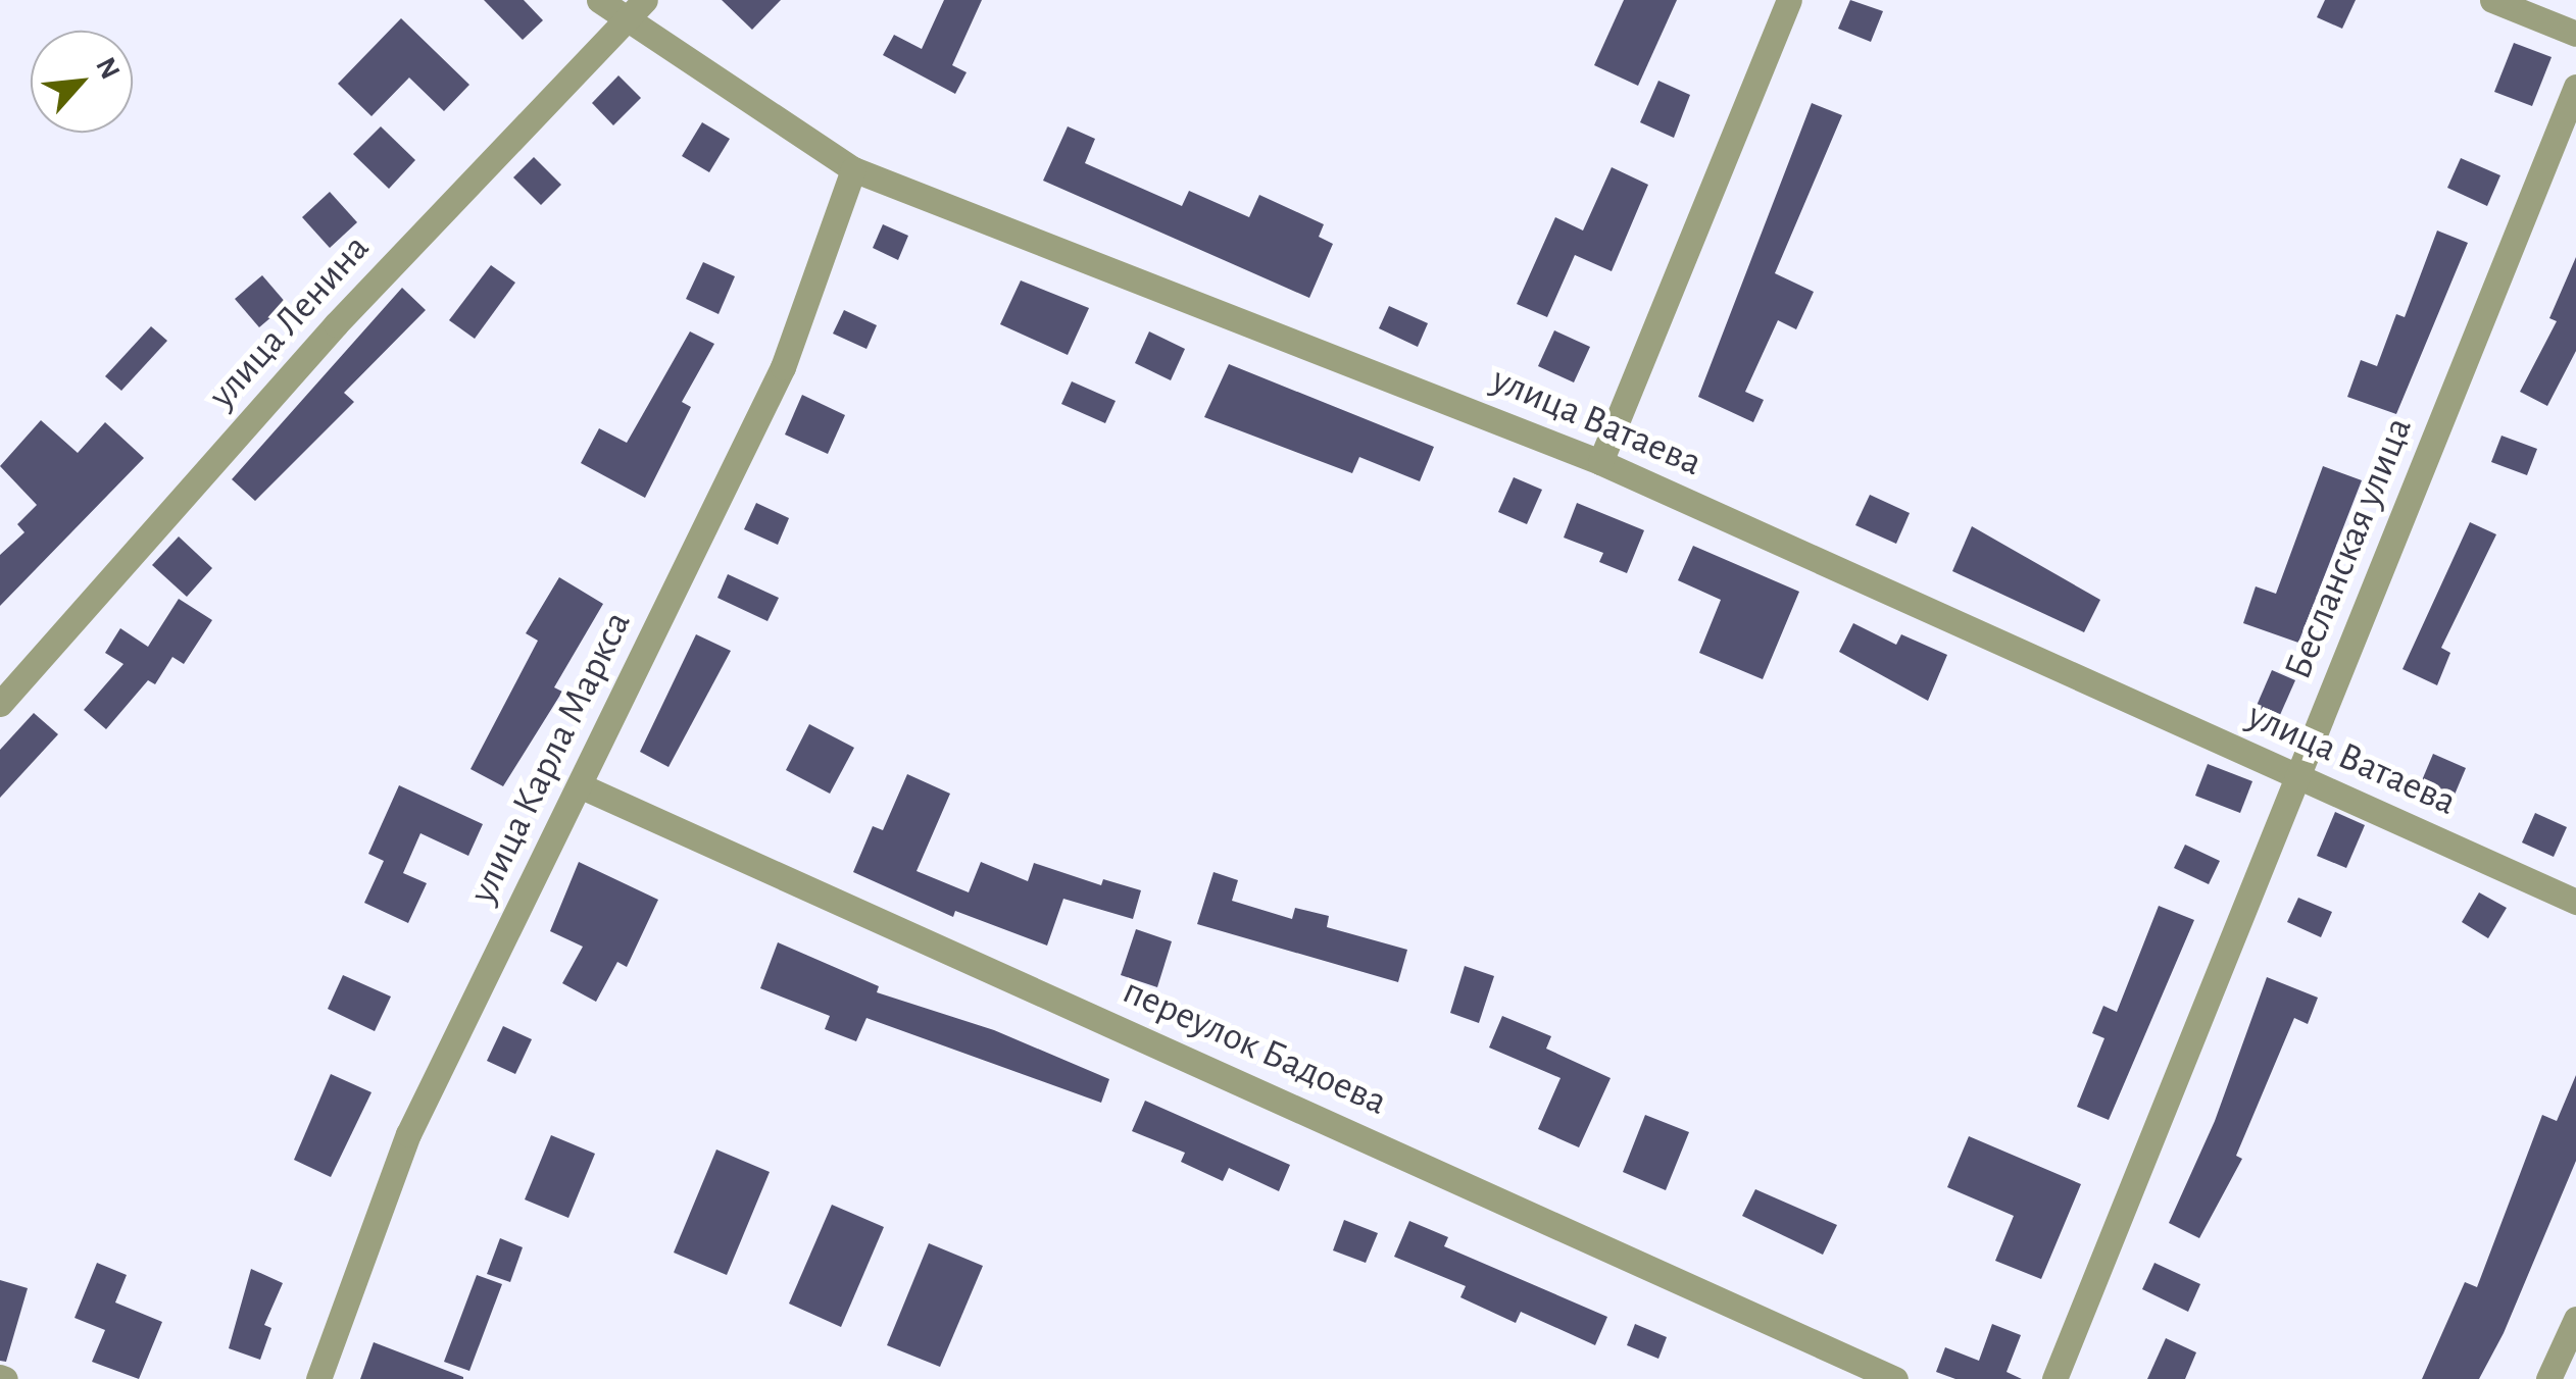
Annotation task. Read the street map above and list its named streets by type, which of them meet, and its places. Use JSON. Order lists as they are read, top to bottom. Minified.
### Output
{"streets":{"street":["улица Ленина","улица Ватаева","Бесланская улица","улица Карла Маркса","переулок Бадоева"]},"crossings":[["улица Ленина","улица Ватаева"],["улица Ватаева","Бесланская улица"],["улица Ватаева","улица Карла Маркса"],["улица Карла Маркса","переулок Бадоева"]],"north":"top right"}
